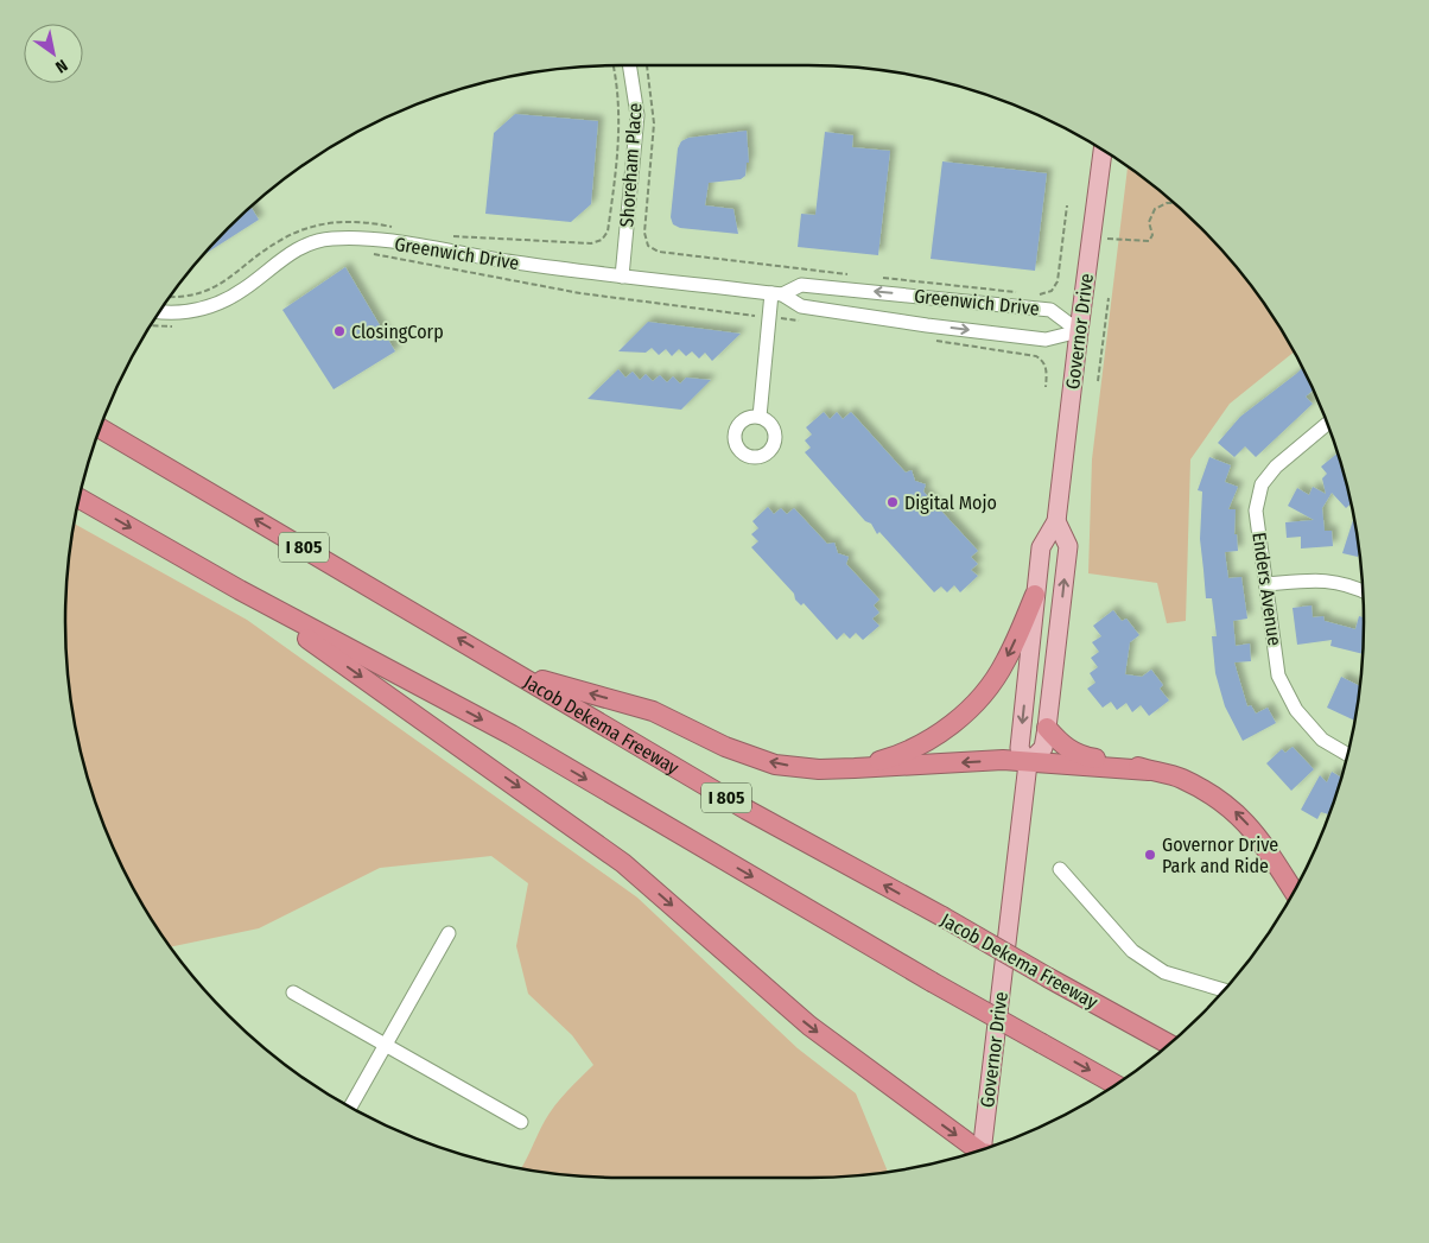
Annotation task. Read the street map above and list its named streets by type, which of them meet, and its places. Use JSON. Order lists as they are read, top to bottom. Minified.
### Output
{"streets":{"highway":["I 805","Jacob Dekema Freeway"],"main road":["Governor Drive"],"street":["Shoreham Place","Greenwich Drive","Enders Avenue"]},"crossings":[["Shoreham Place","Greenwich Drive"],["Greenwich Drive","Governor Drive"]],"places":["ClosingCorp","Digital Mojo","Governor Drive Park and Ride"],"north":"bottom right"}
